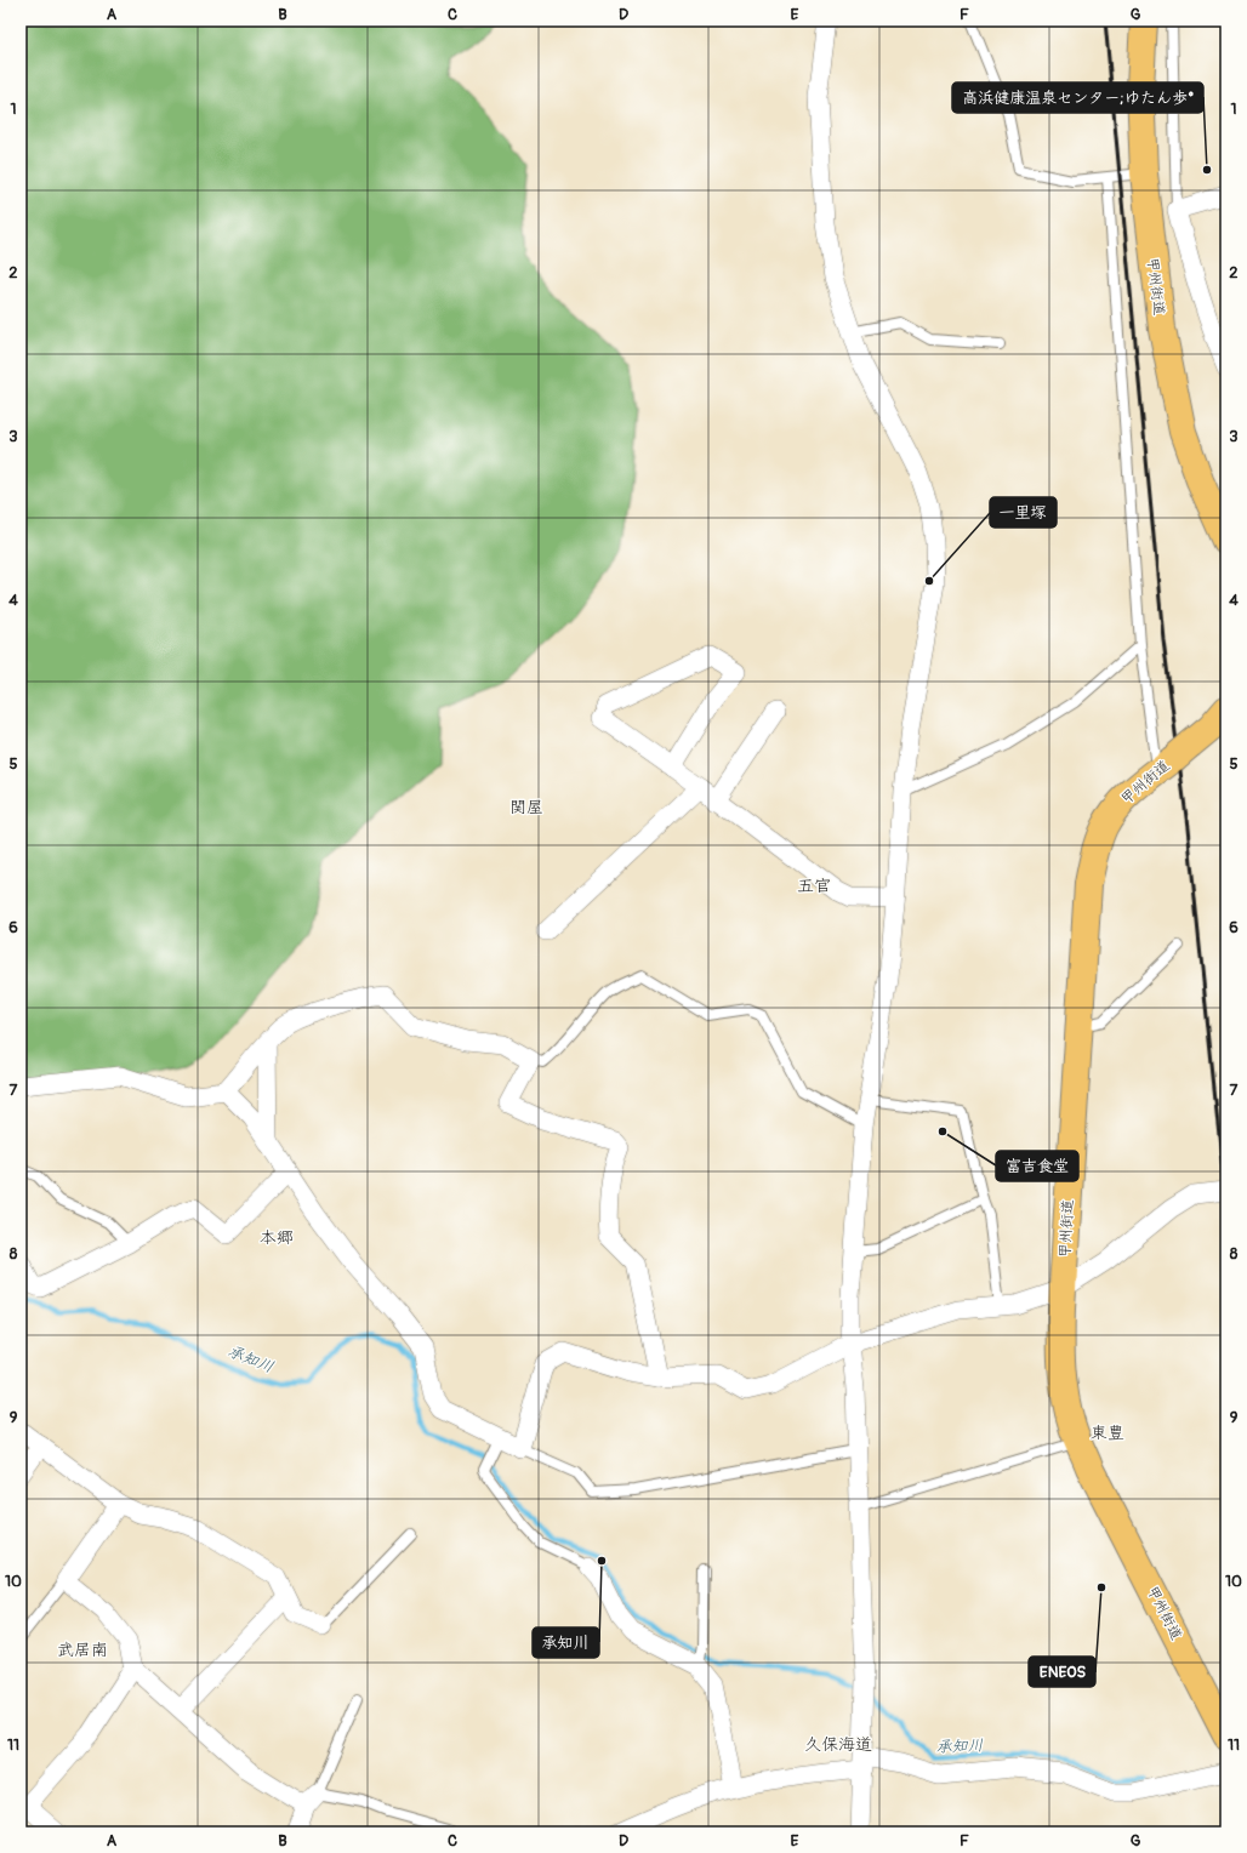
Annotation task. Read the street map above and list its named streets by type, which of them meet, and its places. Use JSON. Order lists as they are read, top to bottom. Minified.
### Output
{"streets":{"highway":["甲州街道"]},"districts":["関屋","五官","本郷","東豊","武居南","久保海道"],"water":["承知川"],"places":["高浜健康温泉センター;ゆたん歩°","一里塚","富吉食堂","承知川","ENEOS"],"grid":{"columns":["A","B","C","D","E","F","G"],"rows":["1","2","3","4","5","6","7","8","9","10","11"]}}
